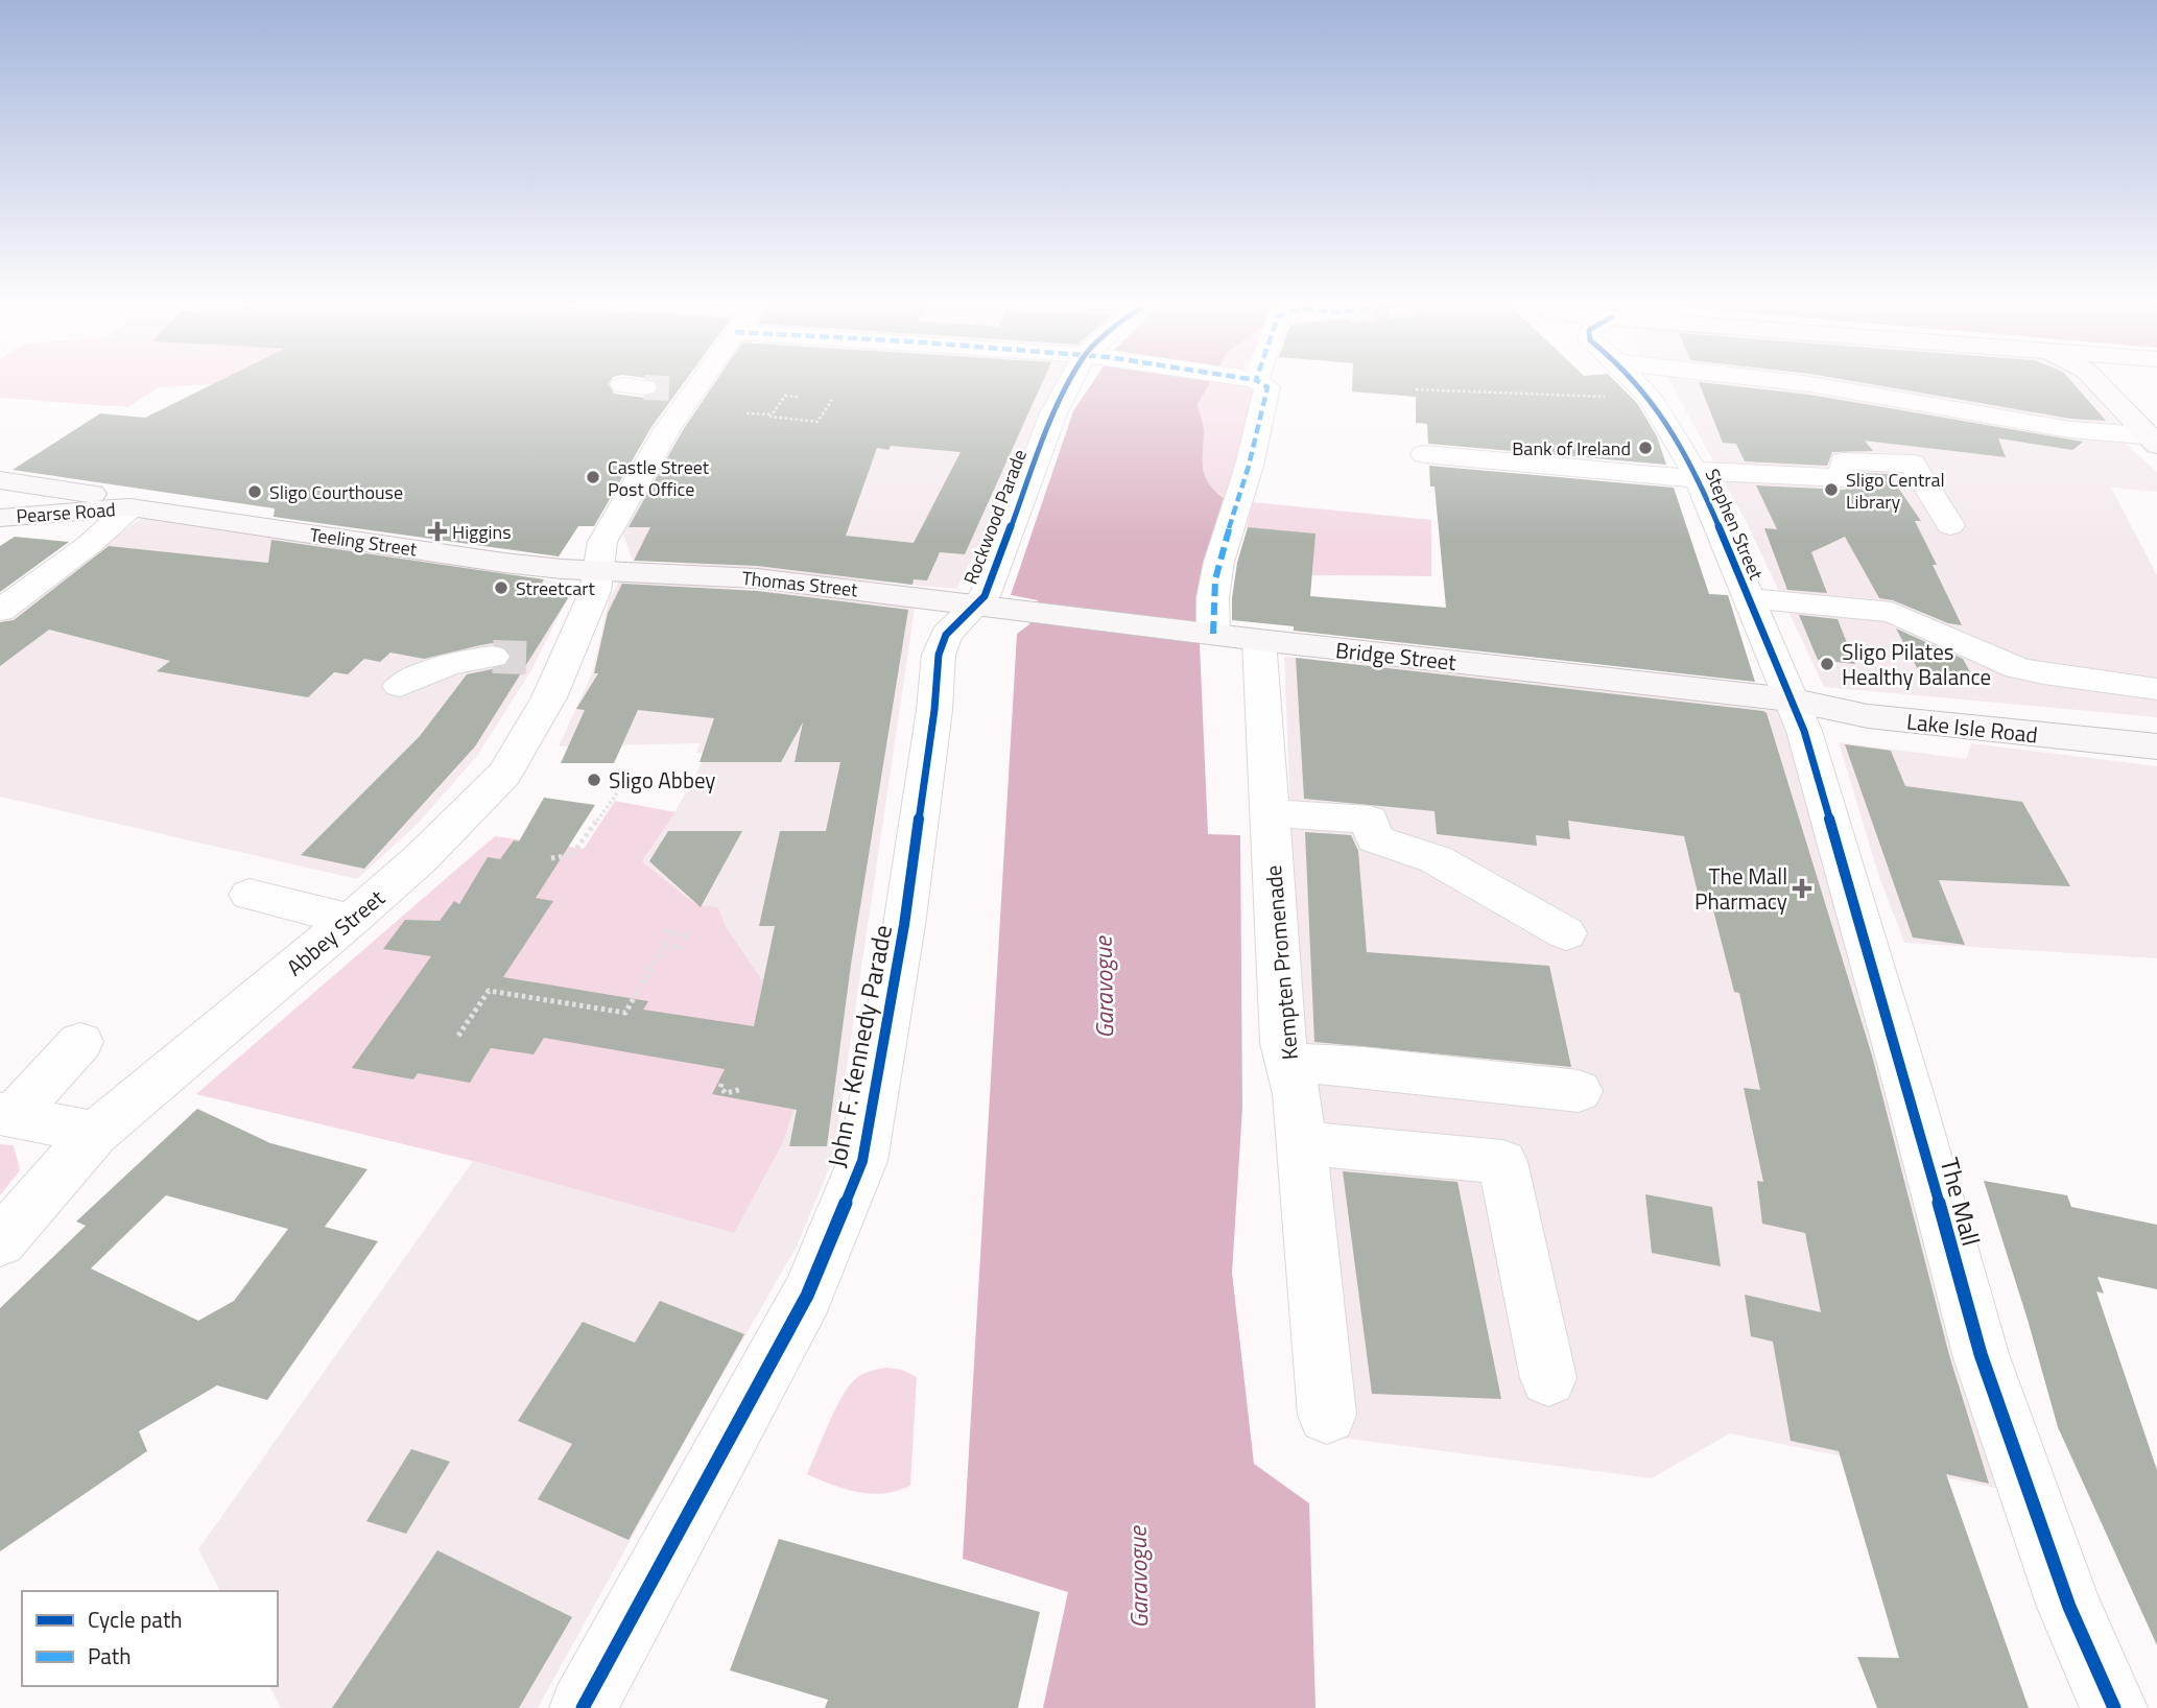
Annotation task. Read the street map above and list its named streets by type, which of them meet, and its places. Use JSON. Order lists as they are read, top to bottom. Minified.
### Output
{"streets":{"main road":["Pearse Road","Teeling Street","Thomas Street","Bridge Street","Lake Isle Road"],"street":["Rockwood Parade","Stephen Street","Abbey Street","Kempten Promenade","John F. Kennedy Parade","The Mall"]},"crossings":[["Pearse Road","Teeling Street"],["Rockwood Parade","Thomas Street"],["Rockwood Parade","Bridge Street"],["Rockwood Parade","John F. Kennedy Parade"],["Stephen Street","Bridge Street"],["Stephen Street","Lake Isle Road"],["Stephen Street","The Mall"],["Teeling Street","Thomas Street"],["Teeling Street","Abbey Street"],["Thomas Street","Bridge Street"],["Thomas Street","Abbey Street"],["Thomas Street","John F. Kennedy Parade"],["Bridge Street","Lake Isle Road"],["Bridge Street","Kempten Promenade"],["Bridge Street","John F. Kennedy Parade"],["Bridge Street","The Mall"],["Lake Isle Road","The Mall"]],"water":["Garavogue"],"places":{"other":["Bank of Ireland","Castle Street Post Office","Sligo Central Library","Sligo Courthouse","Streetcart","Sligo Pilates Healthy Balance","Sligo Abbey"],"health":["Higgins","The Mall Pharmacy"]},"legend":["Cycle path","Path"]}
